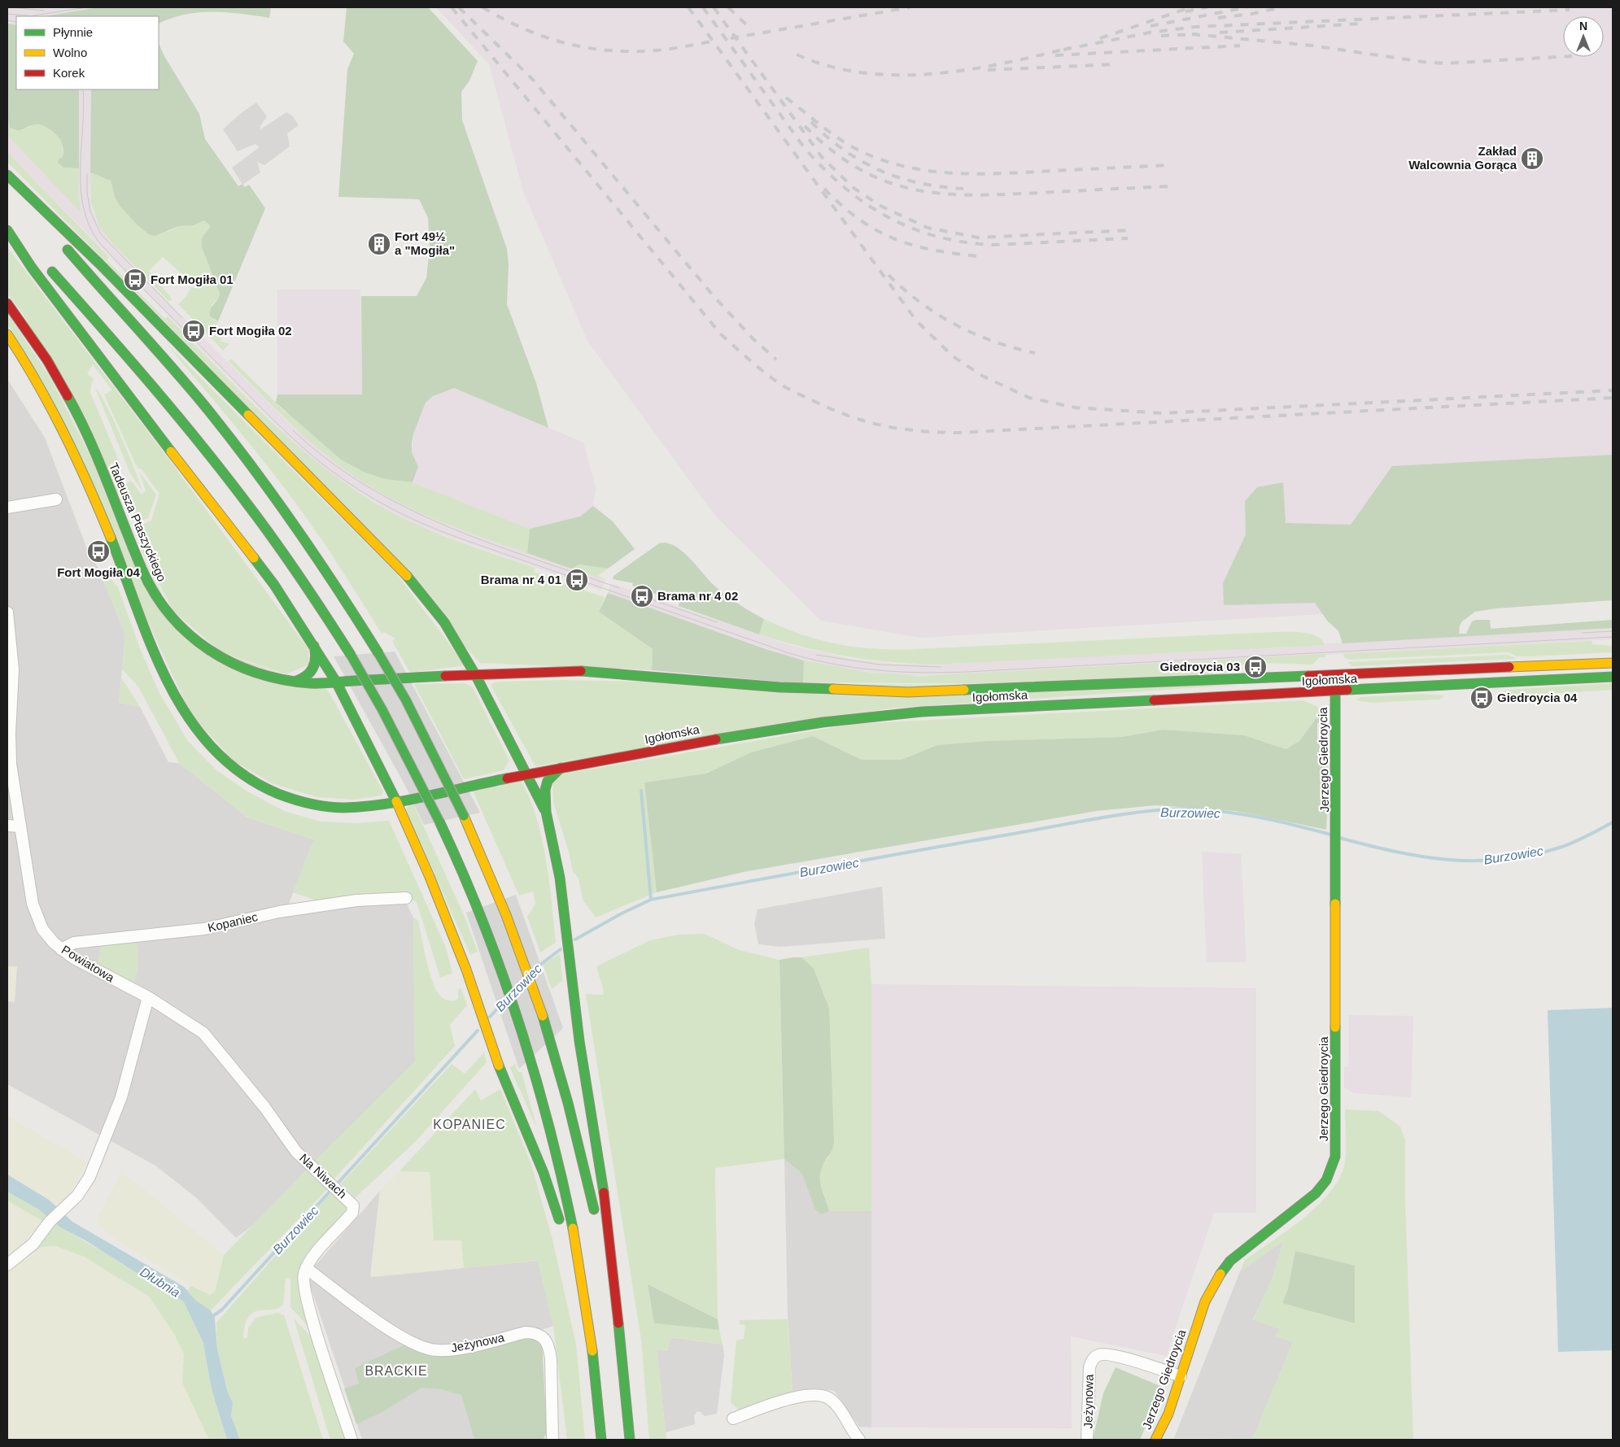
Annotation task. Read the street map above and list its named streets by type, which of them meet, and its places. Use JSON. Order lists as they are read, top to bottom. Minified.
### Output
{"streets":{"main road":["Tadeusza Ptaszyckiego","Igołomska","Jerzego Giedroycia"],"street":["Kopaniec","Powiatowa","Na Niwach","Jeżynowa"]},"crossings":[["Tadeusza Ptaszyckiego","Igołomska"],["Igołomska","Jerzego Giedroycia"],["Jerzego Giedroycia","Jeżynowa"],["Kopaniec","Powiatowa"],["Powiatowa","Na Niwach"],["Na Niwach","Jeżynowa"]],"districts":["KOPANIEC","BRACKIE"],"water":["Burzowiec","Dłubnia"],"places":{"building":["Zakład Walcownia Gorąca","Fort 49½ a \"Mogiła\""],"bus stop":["Fort Mogiła 01","Fort Mogiła 02","Fort Mogiła 04","Brama nr 4 01","Brama nr 4 02","Giedroycia 03","Giedroycia 04"]},"legend":["Płynnie","Wolno","Korek"],"north":"top"}
